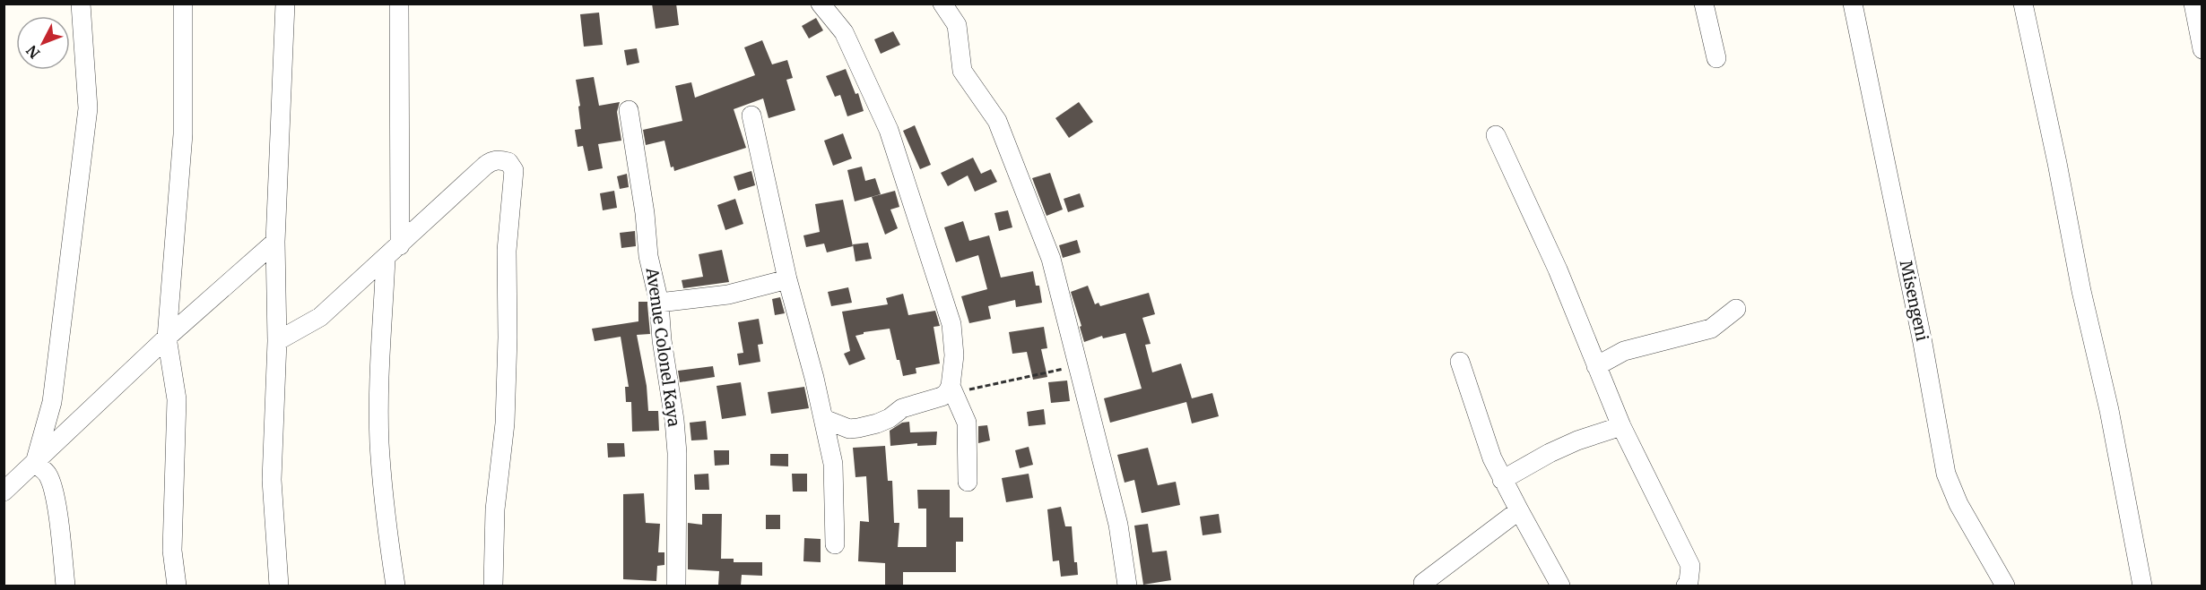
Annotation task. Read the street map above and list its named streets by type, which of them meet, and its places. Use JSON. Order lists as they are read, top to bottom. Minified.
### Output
{"streets":{"street":["Misengeni","Avenue Colonel Kaya"]},"north":"bottom left"}
